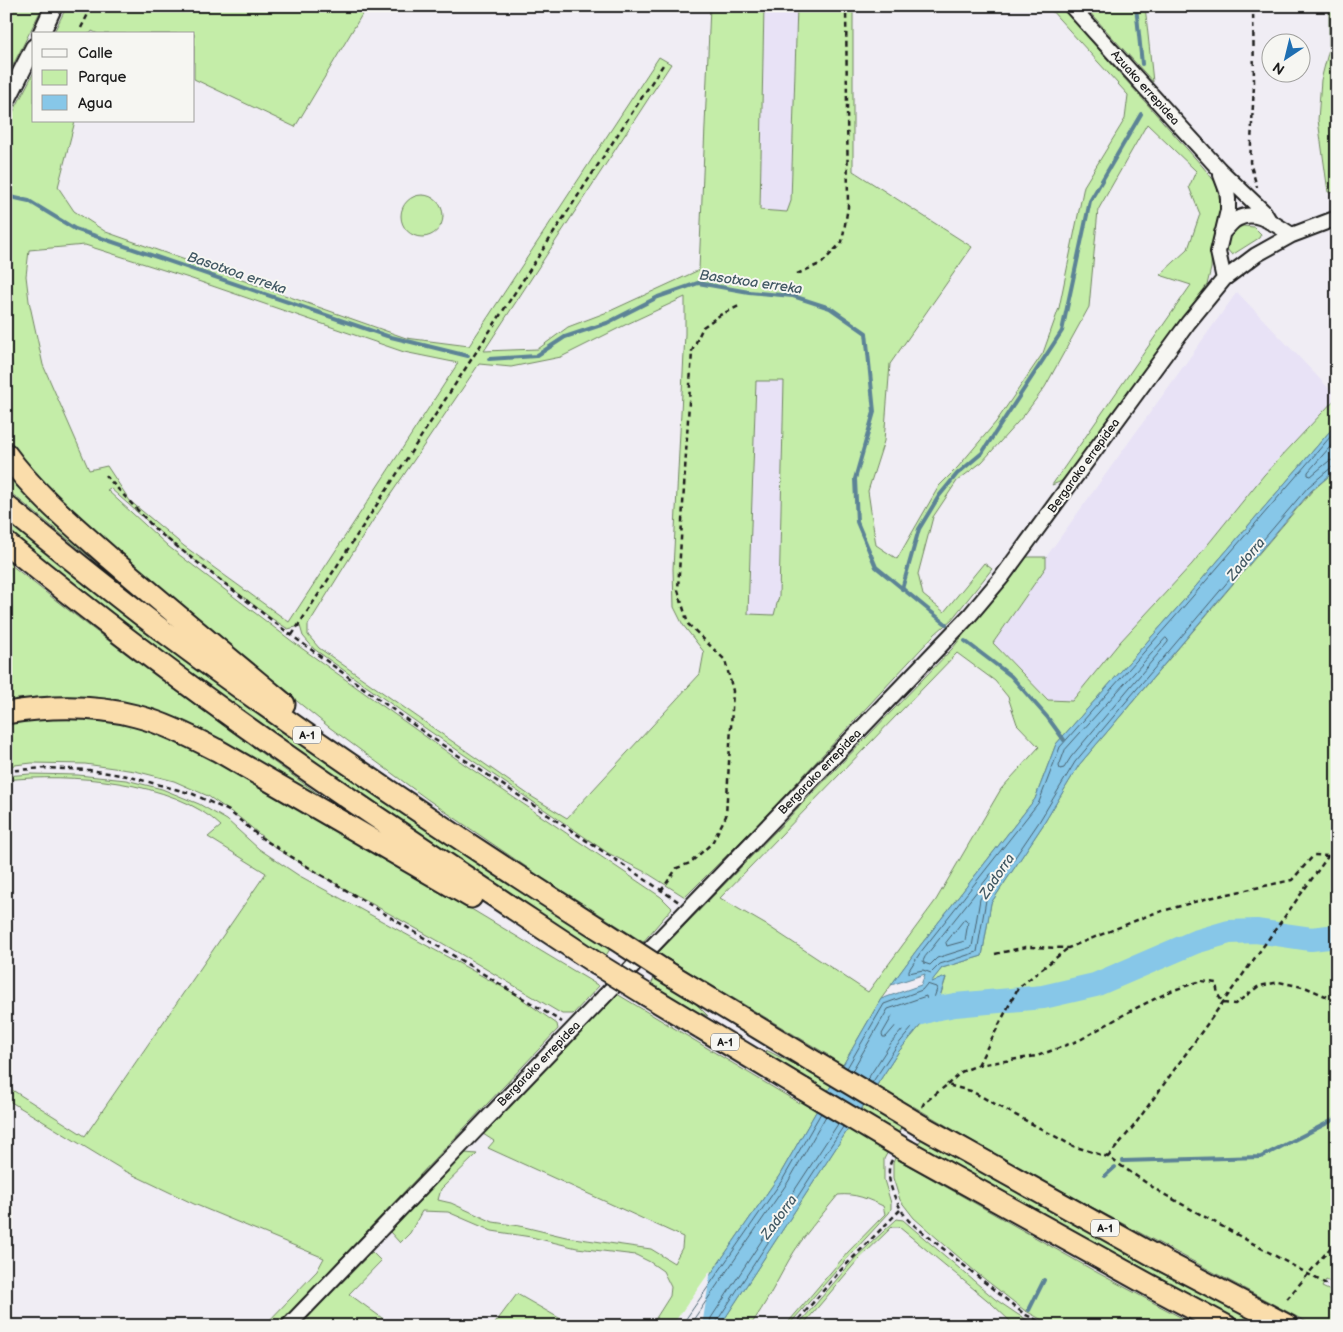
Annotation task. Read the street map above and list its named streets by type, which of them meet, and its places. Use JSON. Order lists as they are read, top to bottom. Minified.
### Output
{"streets":{"highway":["A-1"],"street":["Azuako errepidea","Bergarako errepidea"]},"water":["Basotxoa erreka","Zadorra"],"legend":["Calle","Parque","Agua"],"north":"bottom left"}
